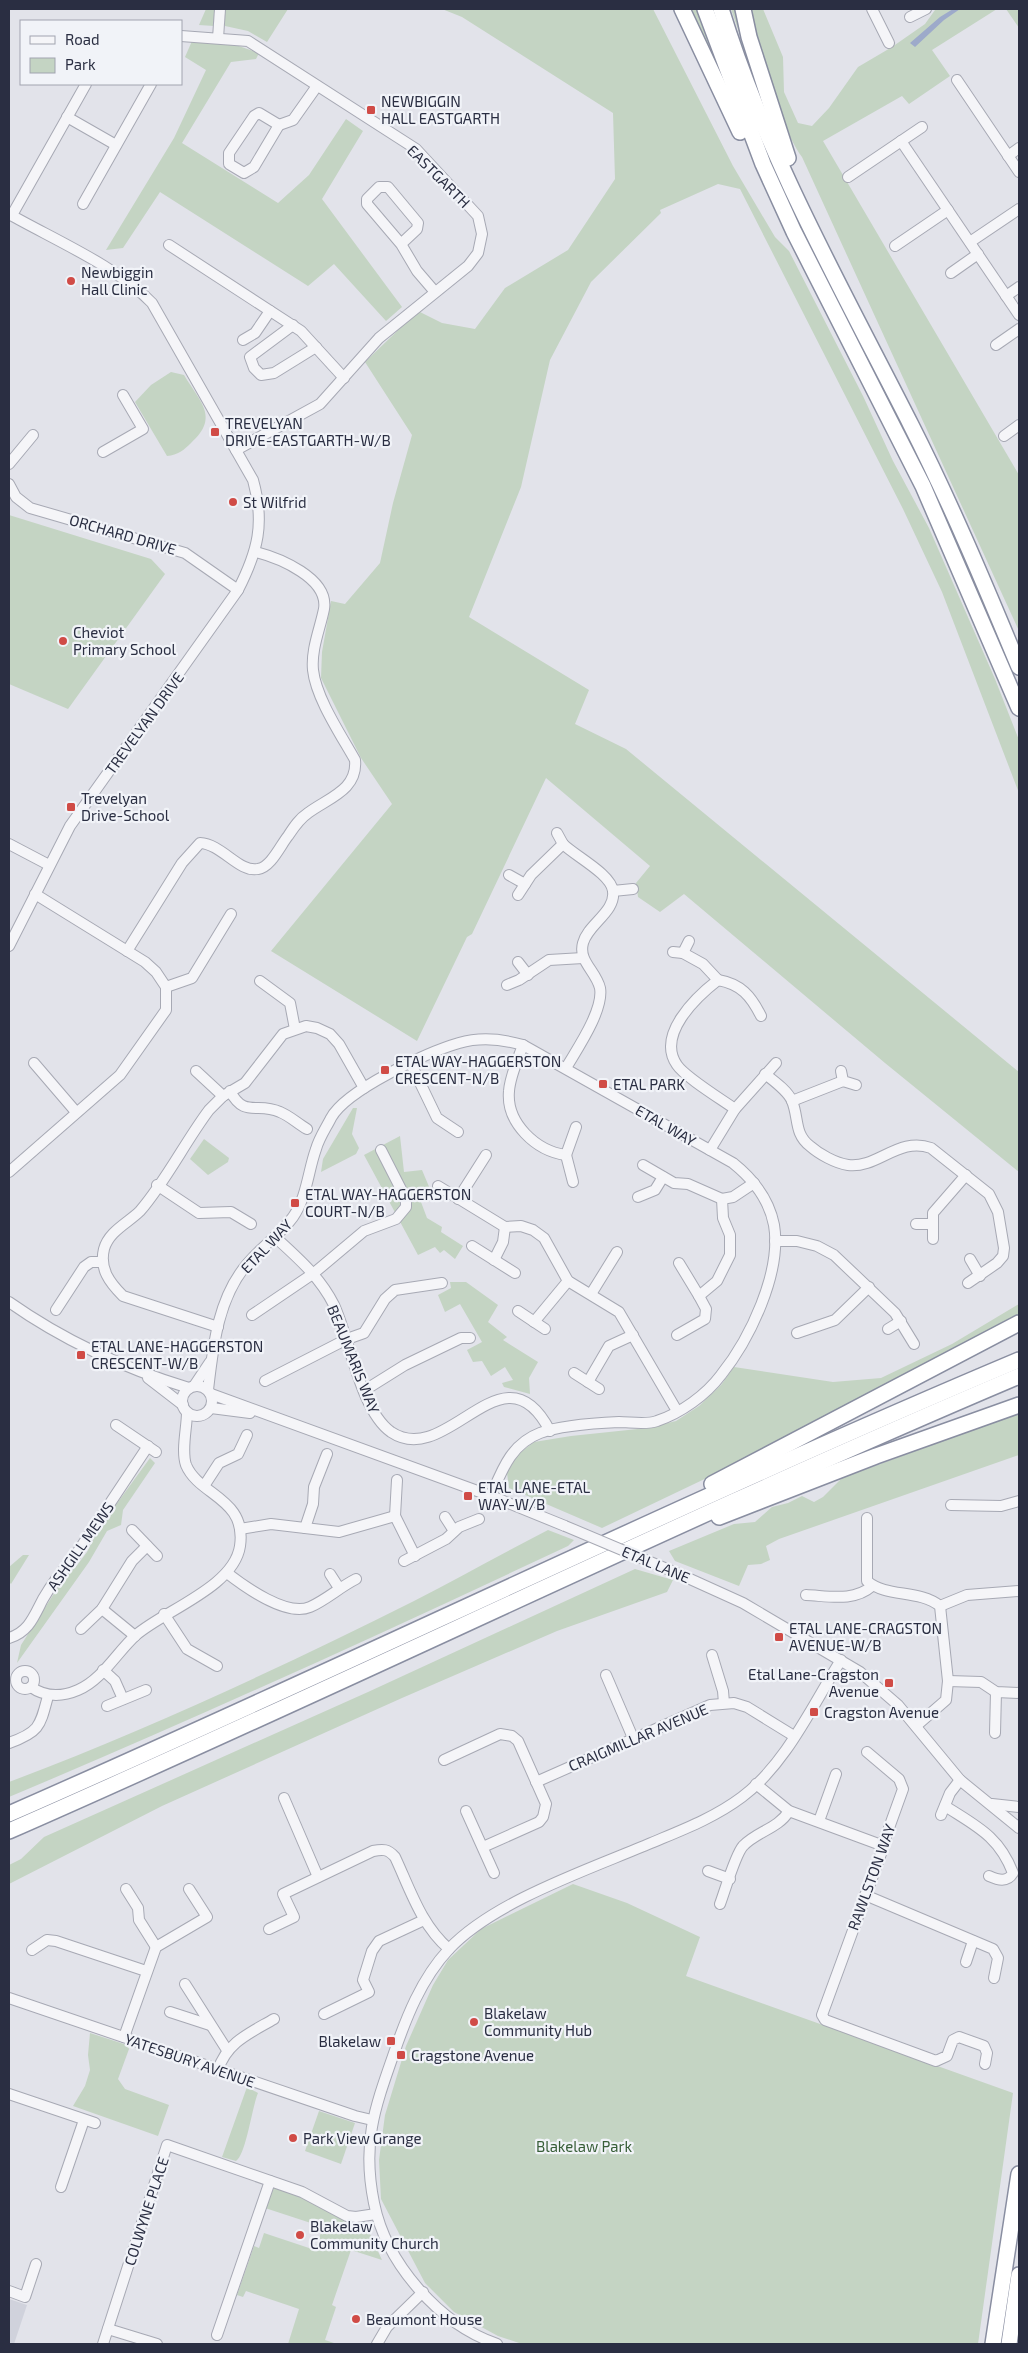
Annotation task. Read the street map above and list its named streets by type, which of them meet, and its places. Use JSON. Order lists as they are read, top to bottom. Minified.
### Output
{"streets":{"street":["EASTGARTH","ORCHARD DRIVE","TREVELYAN DRIVE","ETAL WAY","BEAUMARIS WAY","ASHGILL MEWS","ETAL LANE","CRAIGMILLAR AVENUE","RAWLSTON WAY","YATESBURY AVENUE","COLWYNE PLACE"]},"crossings":[["EASTGARTH","TREVELYAN DRIVE"],["ORCHARD DRIVE","TREVELYAN DRIVE"],["ETAL WAY","BEAUMARIS WAY"],["ETAL WAY","ETAL LANE"]],"parks":["Blakelaw Park"],"places":{"transit":["NEWBIGGIN HALL EASTGARTH","TREVELYAN DRIVE-EASTGARTH-W/B","Trevelyan Drive-School","ETAL WAY-HAGGERSTON CRESCENT-N/B","ETAL PARK","ETAL WAY-HAGGERSTON COURT-N/B","ETAL LANE-HAGGERSTON CRESCENT-W/B","ETAL LANE-ETAL WAY-W/B","ETAL LANE-CRAGSTON AVENUE-W/B","Etal Lane-Cragston Avenue","Cragston Avenue","Blakelaw","Cragstone Avenue"],"other":["Newbiggin Hall Clinic","St Wilfrid","Cheviot Primary School","Blakelaw Community Hub","Park View Grange","Blakelaw Community Church","Beaumont House"]},"legend":["Road","Park"]}
